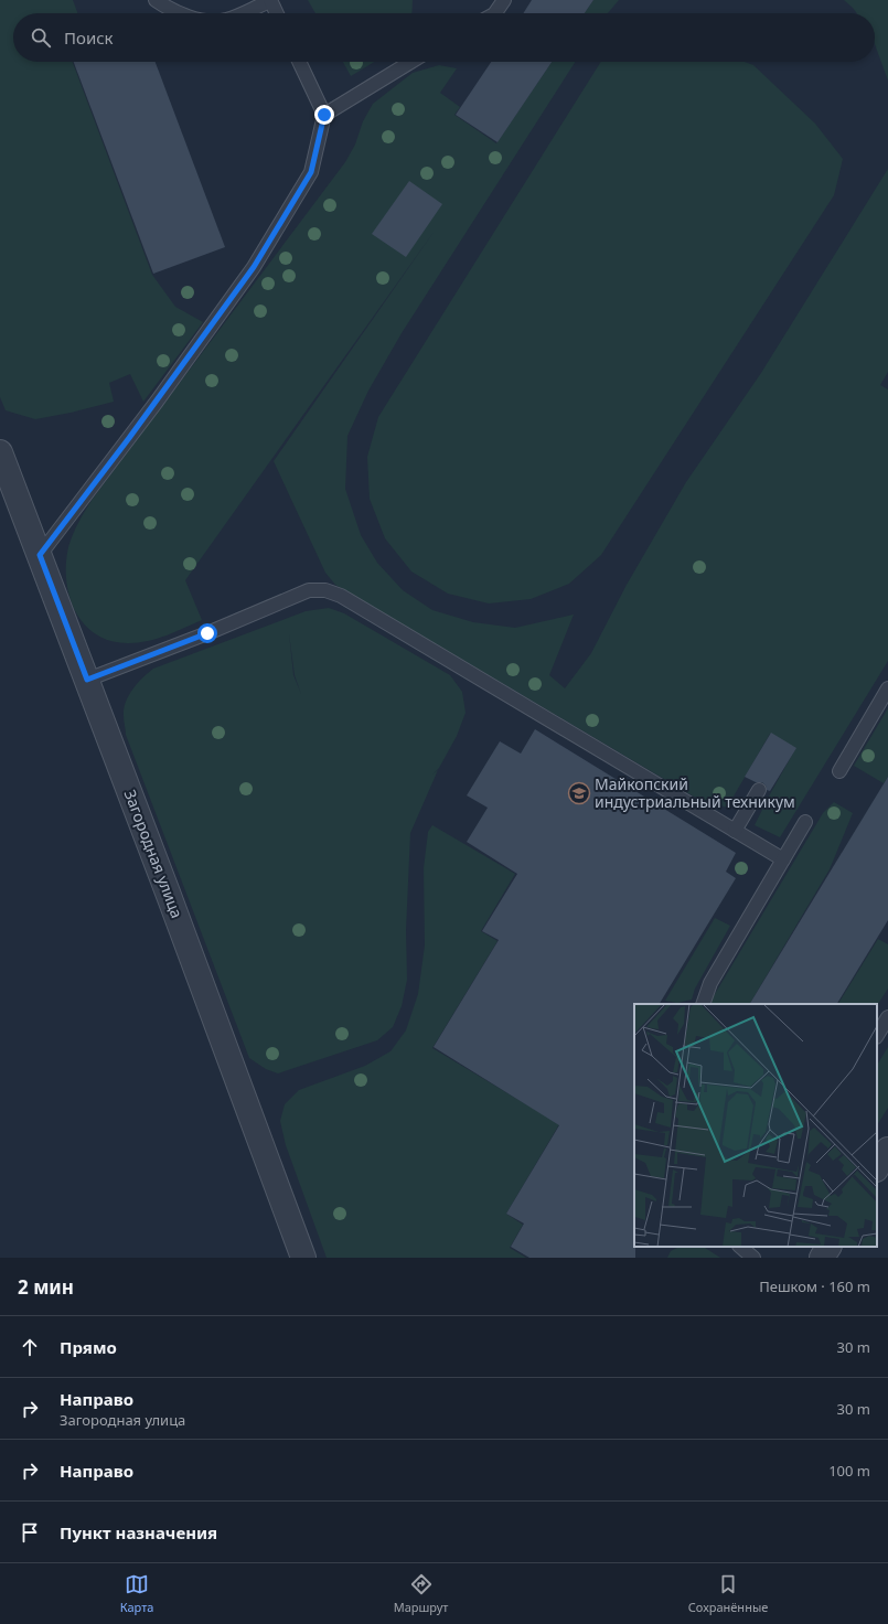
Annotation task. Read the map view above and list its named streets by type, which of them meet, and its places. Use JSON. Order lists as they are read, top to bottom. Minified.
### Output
{"streets":{"street":["Загородная улица"]},"places":{"school or university":["Майкопский индустриальный техникум"]},"page":{"search":"Поиск","heading":["2 мин","Пешком · 160 m"],"list":[["Прямо","30 m"],["Направо","Загородная улица","30 m"],["Направо","100 m"],"Пункт назначения"],"nav":["Карта","Маршрут","Сохранённые"]}}
